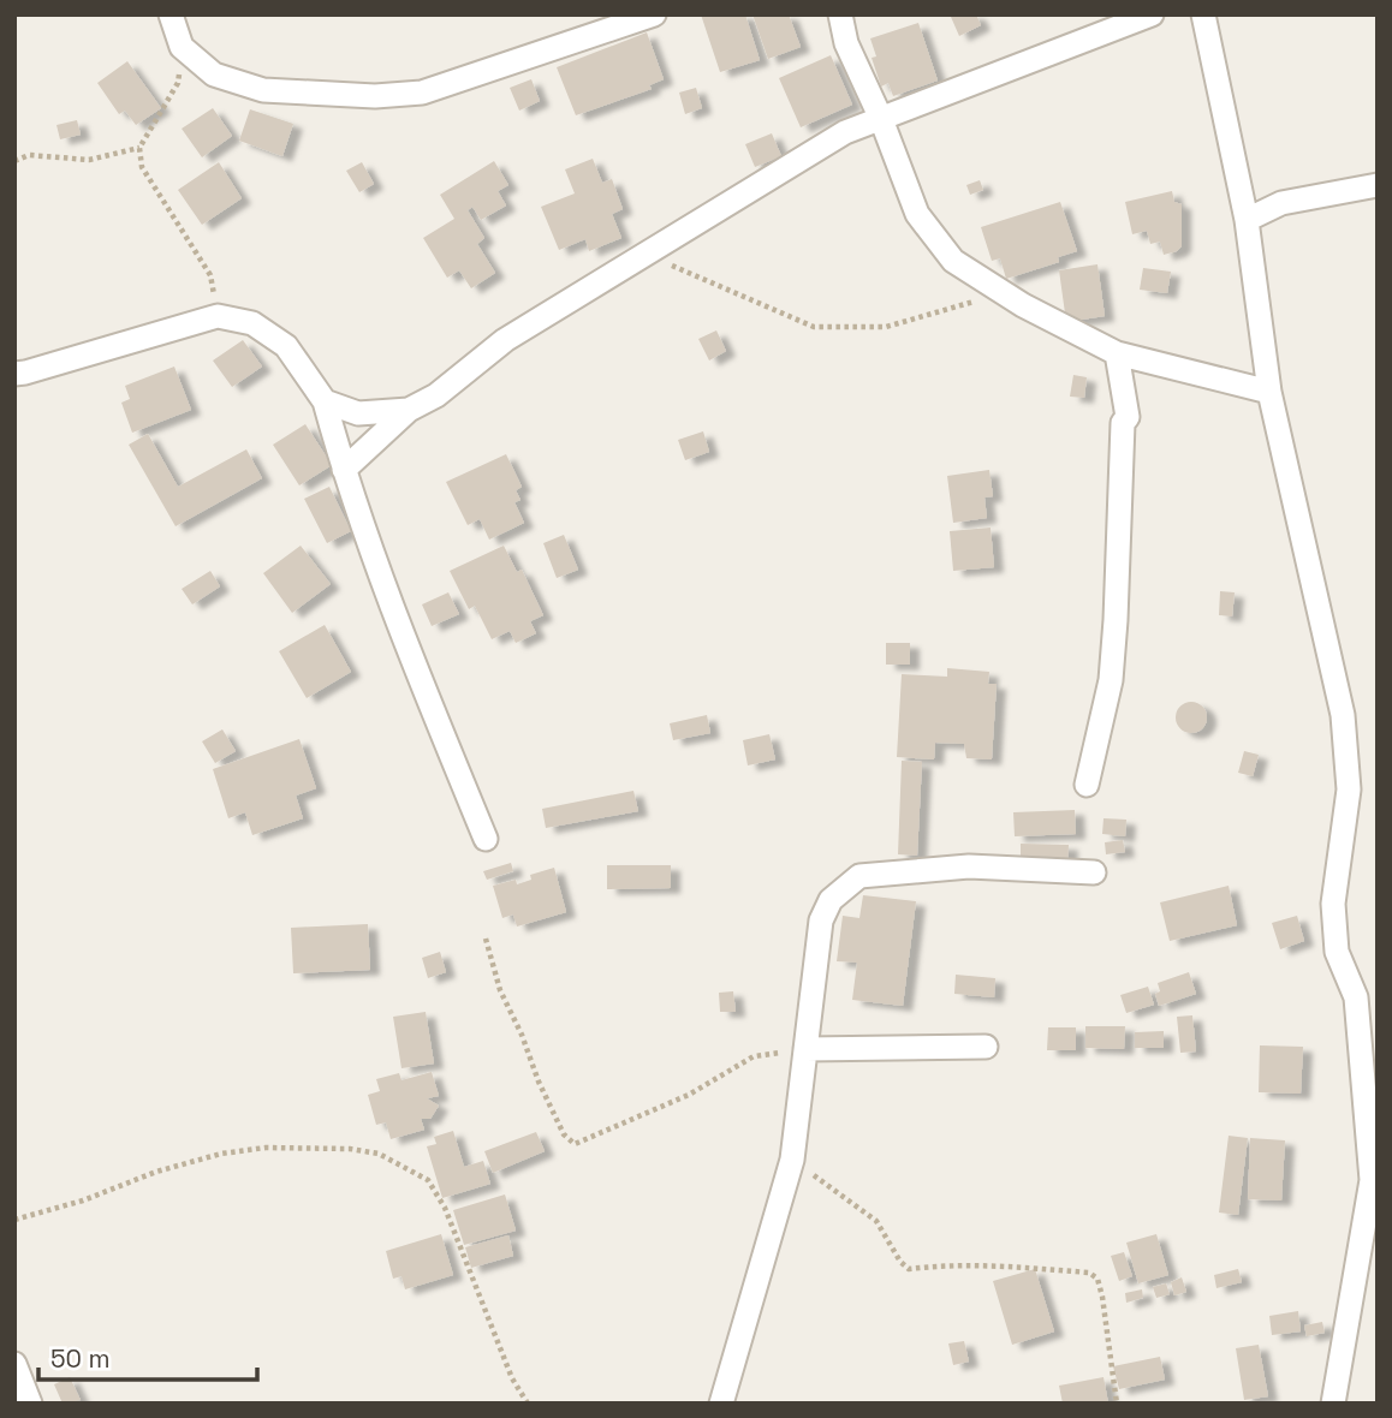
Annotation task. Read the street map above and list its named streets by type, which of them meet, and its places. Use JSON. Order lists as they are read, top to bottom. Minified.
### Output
{"scale_bar":"50 m"}
